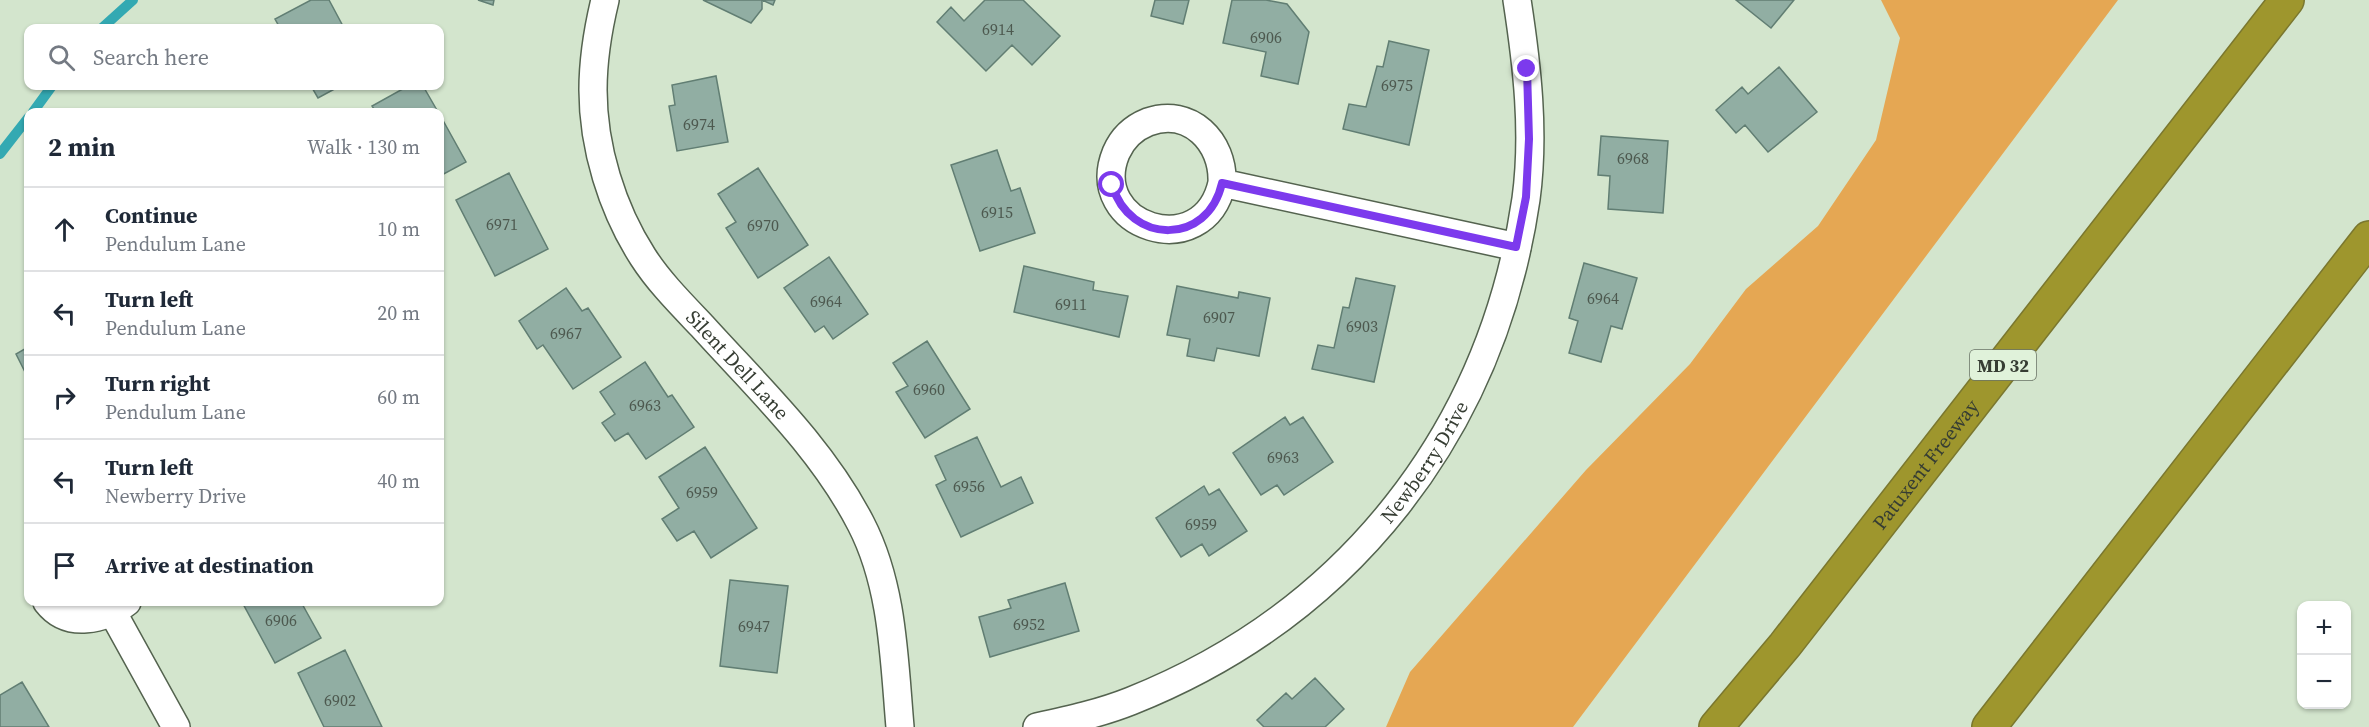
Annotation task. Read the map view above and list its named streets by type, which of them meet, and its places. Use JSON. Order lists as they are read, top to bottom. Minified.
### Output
{"streets":{"highway":["MD 32","Patuxent Freeway"],"street":["Silent Dell Lane","Newberry Drive"]},"house_numbers":["6914","6906","6975","6974","6968","6915","6971","6970","6964","6964","6911","6907","6903","6967","6960","6963","6963","6956","6959","6959","6906","6952","6947","6902"],"page":{"search":"Search here","heading":["2 min","Walk · 130 m"],"list":[["Continue","Pendulum Lane","10 m"],["Turn left","Pendulum Lane","20 m"],["Turn right","Pendulum Lane","60 m"],["Turn left","Newberry Drive","40 m"],"Arrive at destination"],"map_buttons":["+","−"]}}
